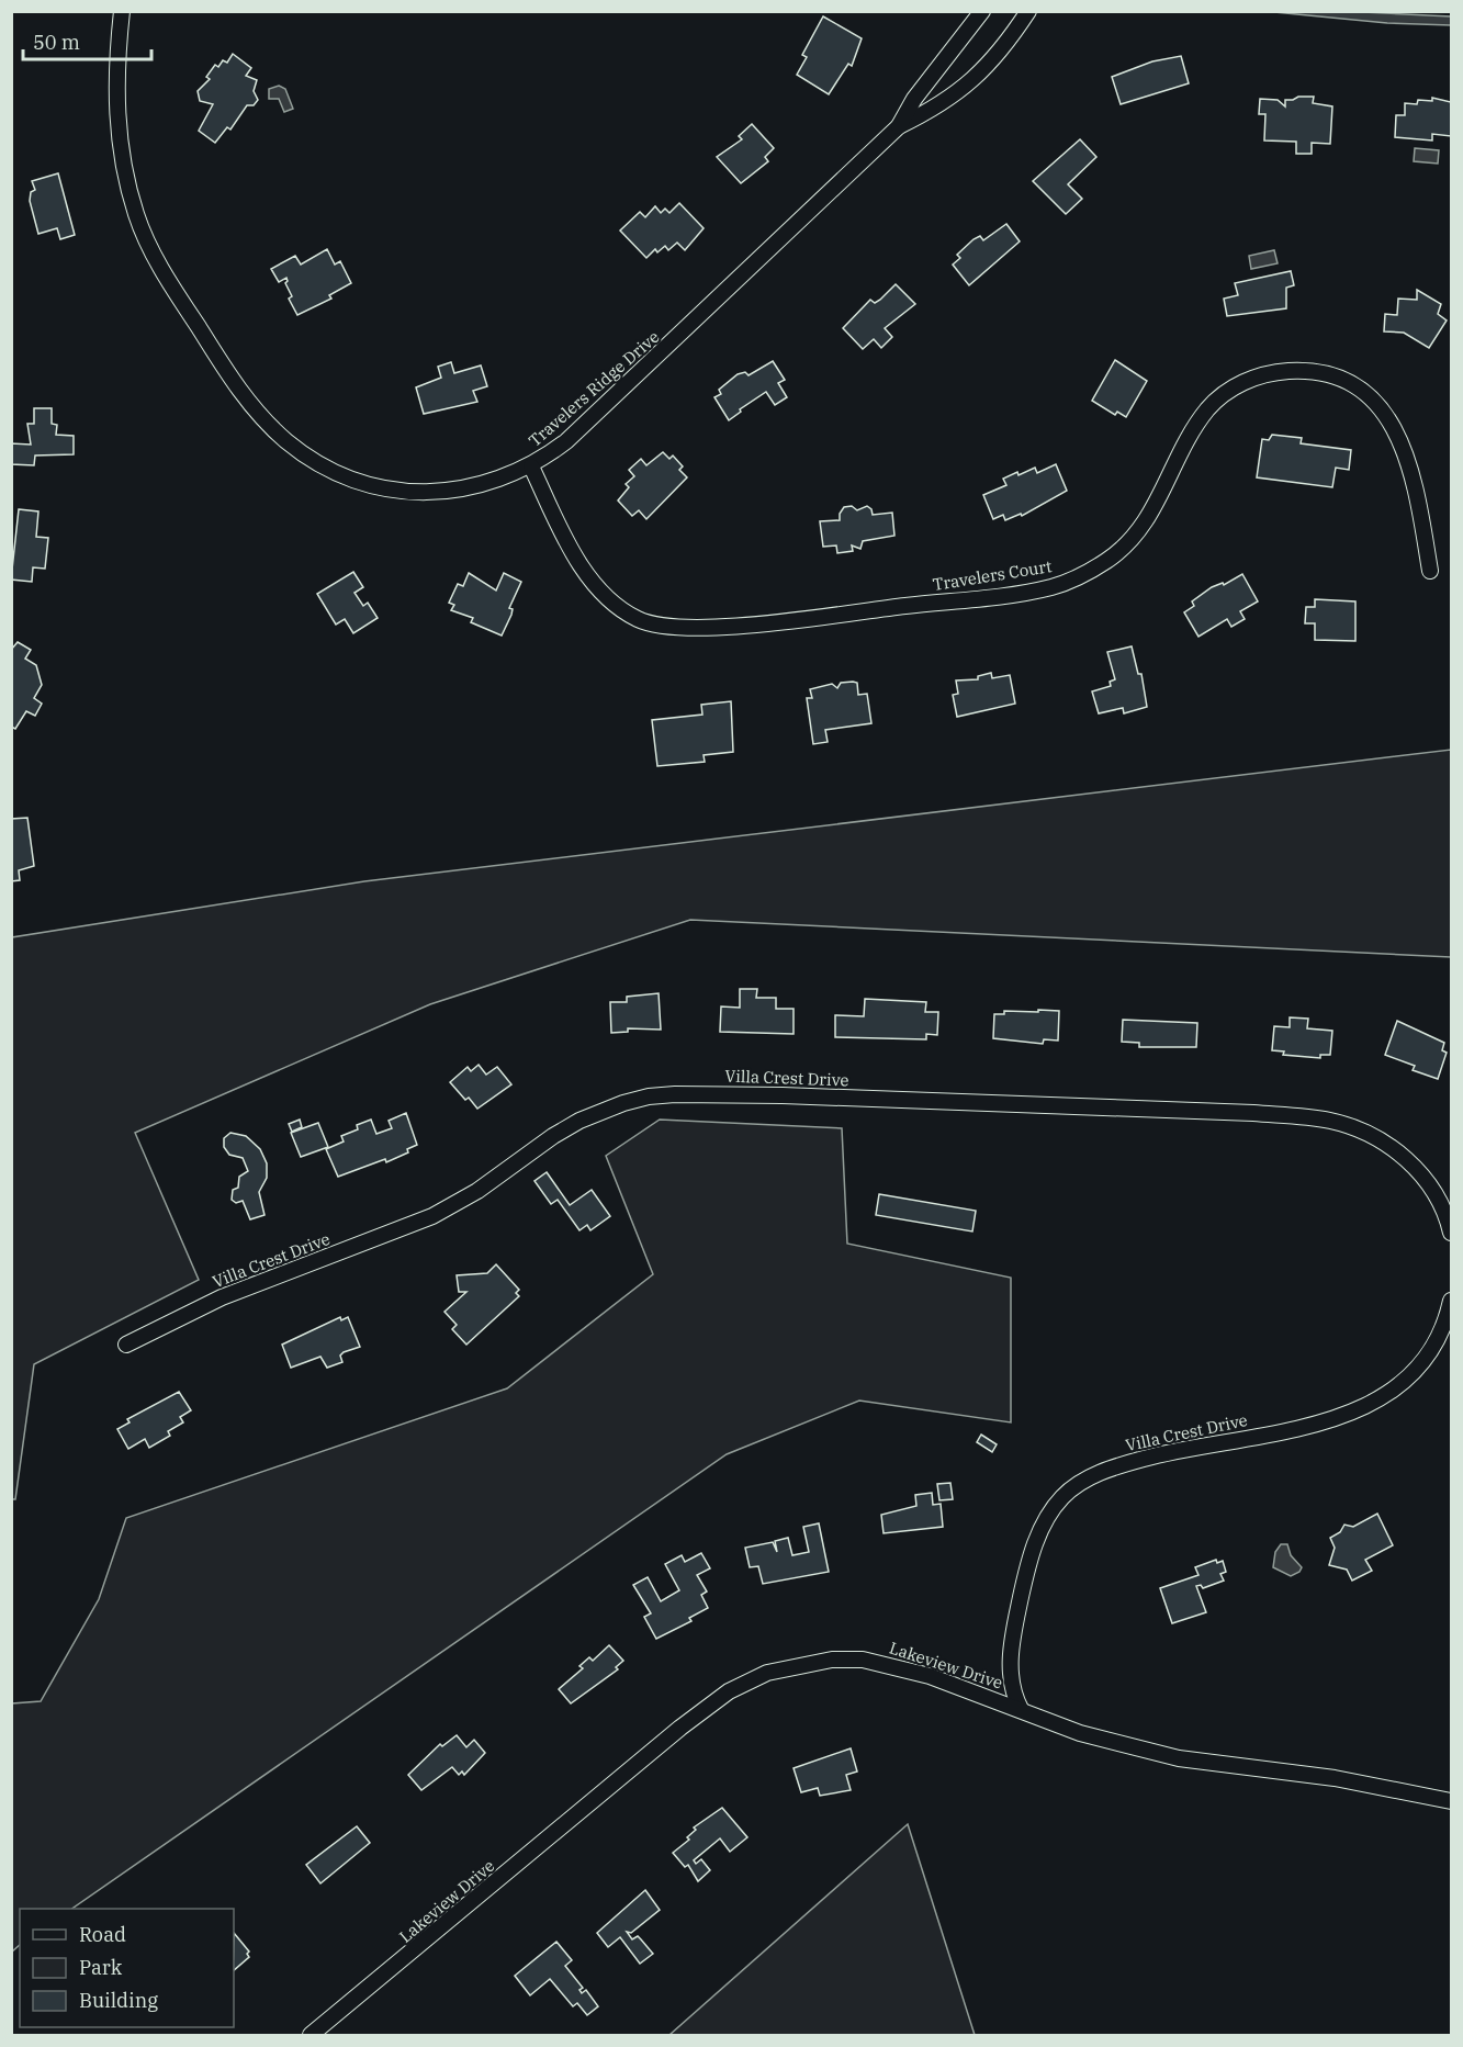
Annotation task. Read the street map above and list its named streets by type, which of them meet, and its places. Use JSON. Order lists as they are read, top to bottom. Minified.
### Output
{"streets":{"street":["Travelers Ridge Drive","Travelers Court","Villa Crest Drive","Lakeview Drive"]},"crossings":[["Travelers Ridge Drive","Travelers Court"],["Villa Crest Drive","Lakeview Drive"]],"legend":["Road","Park","Building"],"scale_bar":"50 m"}
